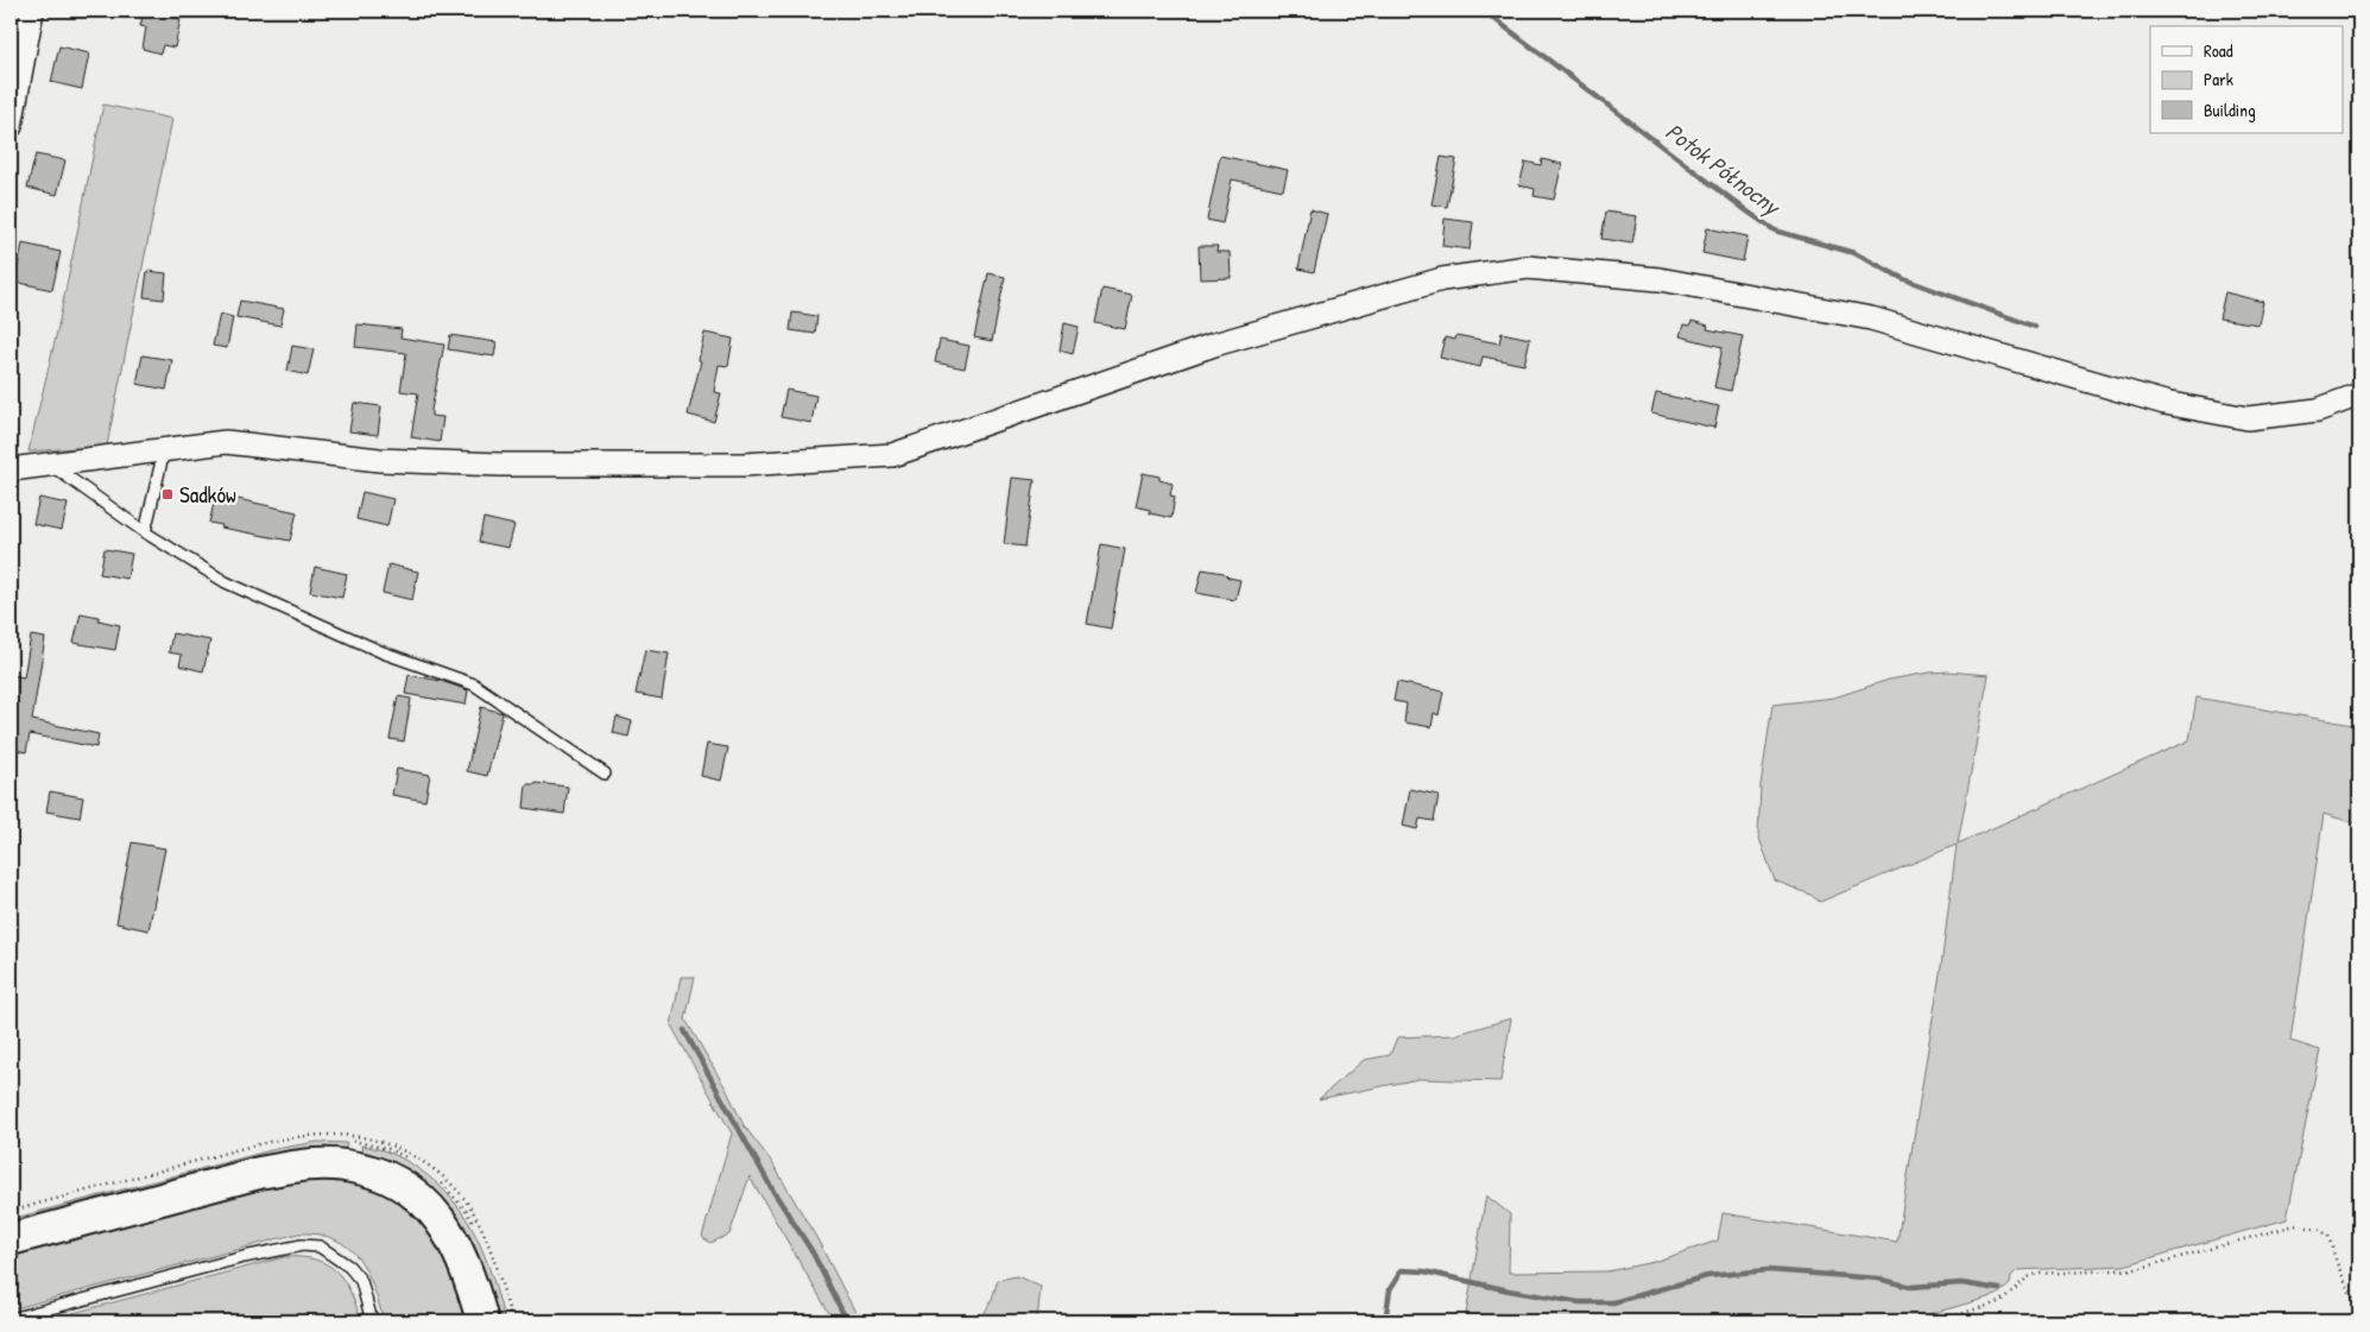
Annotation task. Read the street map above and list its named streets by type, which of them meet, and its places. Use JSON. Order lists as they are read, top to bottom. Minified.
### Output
{"water":["Potok Północny"],"places":{"transit":["Sadków"]},"legend":["Road","Park","Building"]}
